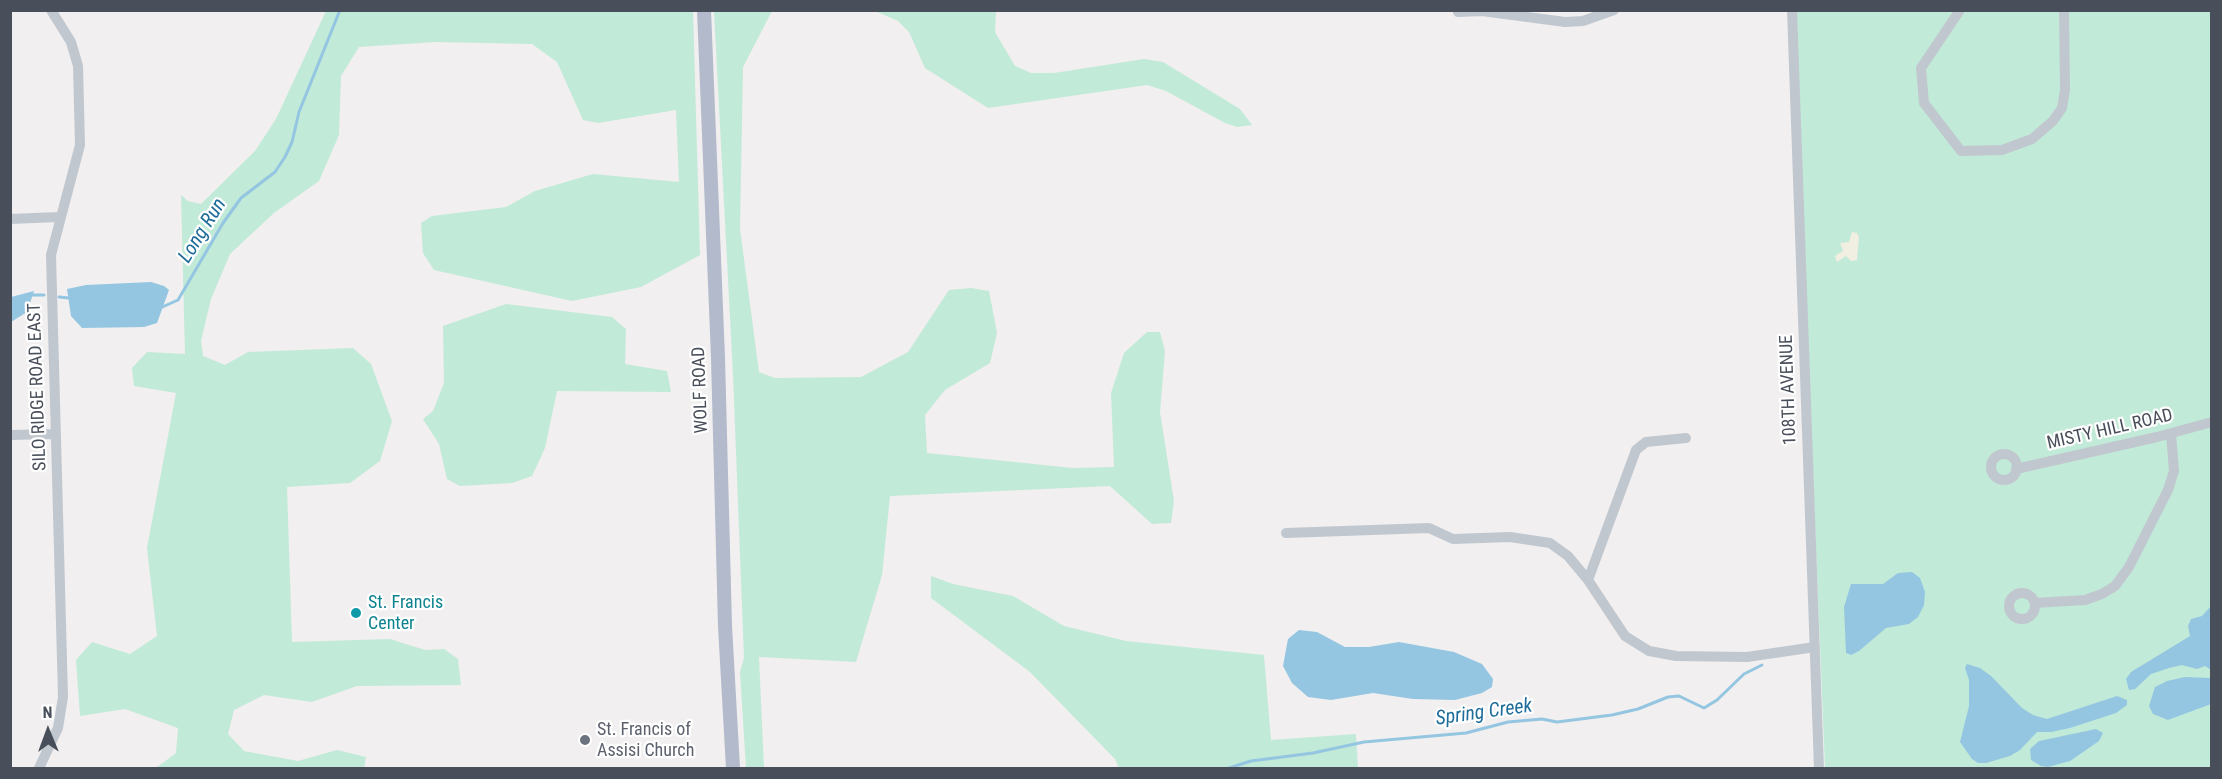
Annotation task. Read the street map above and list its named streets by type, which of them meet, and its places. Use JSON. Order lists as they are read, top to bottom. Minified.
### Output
{"streets":{"main road":["WOLF ROAD"],"street":["SILO RIDGE ROAD EAST","108TH AVENUE","MISTY HILL ROAD"]},"water":["Long Run","Spring Creek"],"places":["St. Francis Center","St. Francis of Assisi Church"],"north":"top"}
